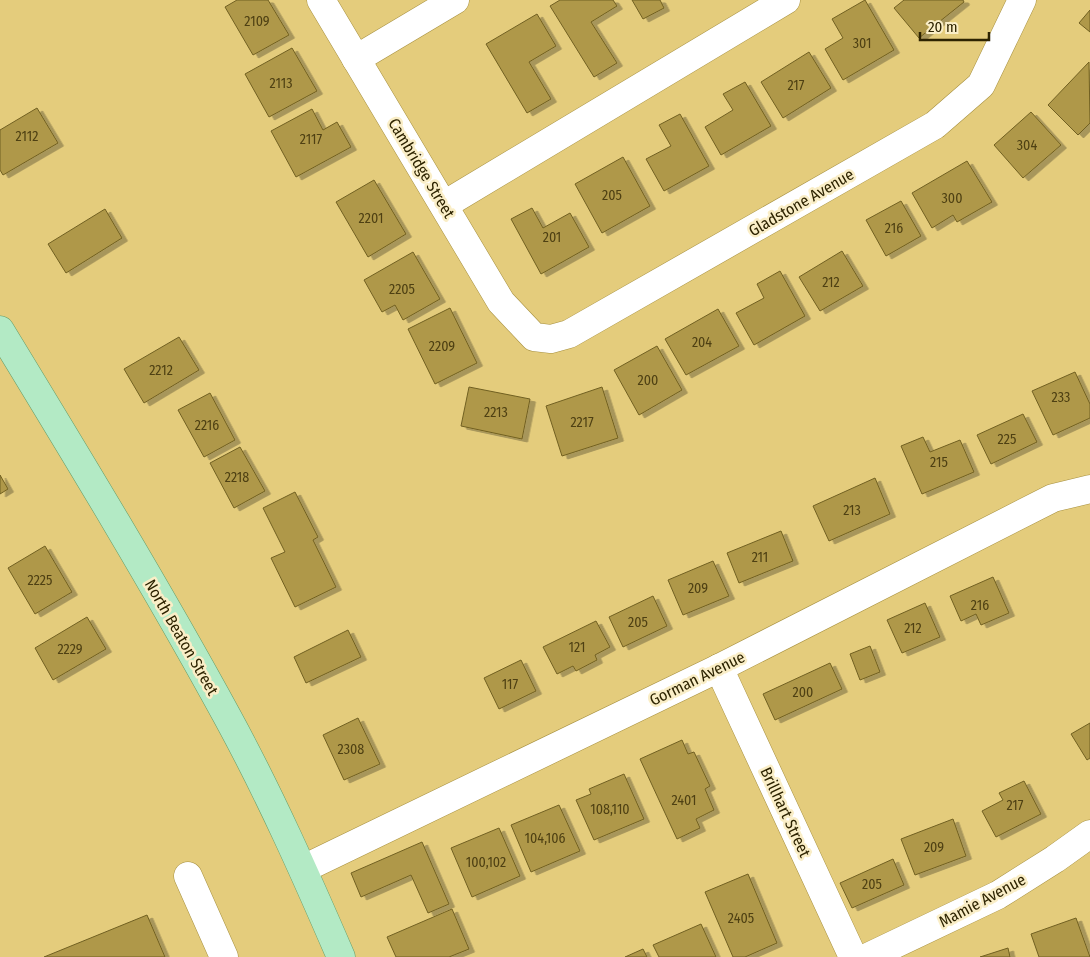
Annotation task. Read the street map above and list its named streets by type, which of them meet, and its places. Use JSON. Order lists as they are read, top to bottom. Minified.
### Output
{"streets":{"main road":["North Beaton Street"],"street":["Cambridge Street","Gladstone Avenue","Gorman Avenue","Brillhart Street","Mamie Avenue"]},"crossings":[["Cambridge Street","Gladstone Avenue"],["North Beaton Street","Gorman Avenue"],["Gorman Avenue","Brillhart Street"]],"house_numbers":["2109","301","2113","217","2112","2117","304","205","300","2201","216","201","212","2205","204","2209","2212","200","233","2213","2217","2216","225","215","2218","213","211","2225","209","216","205","212","121","2229","117","200","2308","2401","217","108,110","104,106","209","100,102","205","2405"],"scale_bar":"20 m"}
